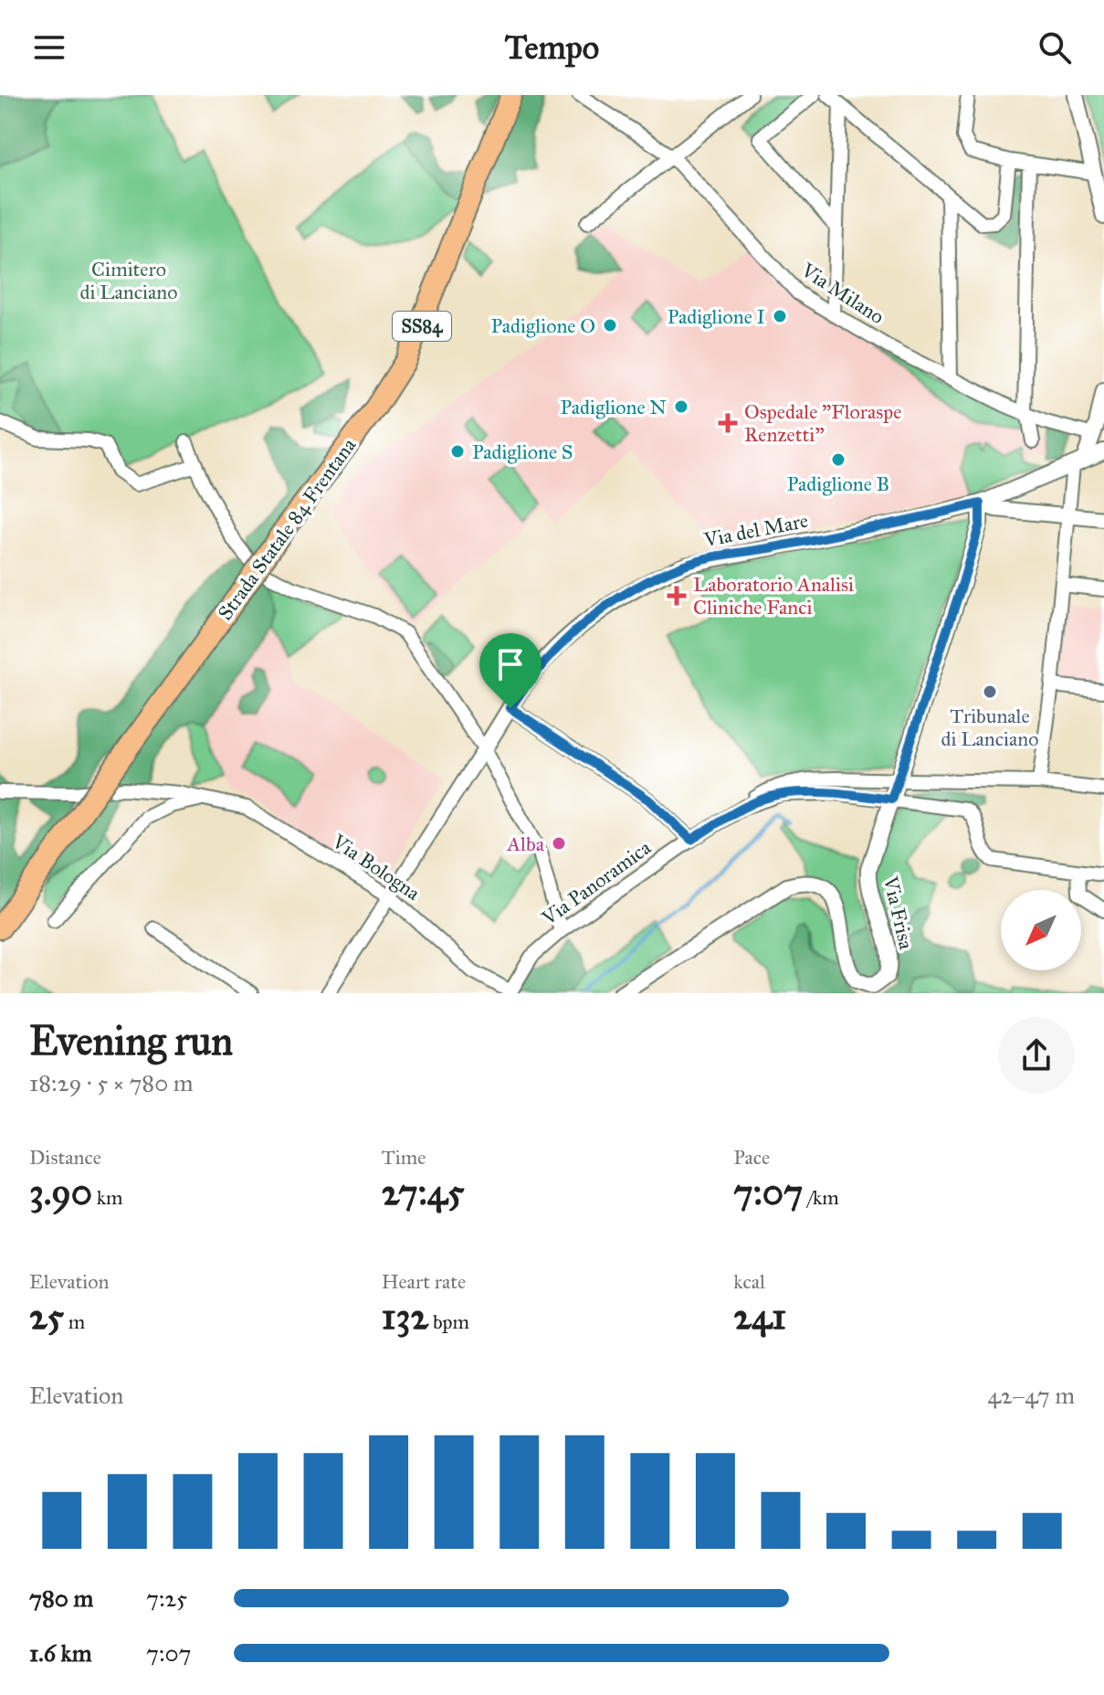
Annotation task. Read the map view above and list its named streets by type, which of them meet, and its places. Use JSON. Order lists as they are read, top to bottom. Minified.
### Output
{"streets":{"main road":["SS84","Strada Statale 84 Frentana"],"street":["Via Milano","Via del Mare","Via Bologna","Via Panoramica","Via Frisa"]},"crossings":[["Via del Mare","Via Bologna"],["Via del Mare","Via Frisa"],["Via Bologna","Via Panoramica"],["Via Panoramica","Via Frisa"]],"parks":["Cimitero di Lanciano"],"places":{"other":["Padiglione I","Padiglione O","Padiglione N","Padiglione S","Padiglione B","Tribunale di Lanciano","Alba"],"health":["Ospedale \"Floraspe Renzetti\"","Laboratorio Analisi Cliniche Fanci"]},"north":"bottom left","page":{"header":"Tempo","heading":["Evening run","18:29 · 5 × 780 m"],"stats":[["Distance","3.90 km"],["Time","27:45"],["Pace","7:07 /km"],["Elevation","25 m"],["Heart rate","132 bpm"],["kcal","241"]],"chart":["Elevation","42–47 m"],"list":[{"name":"780 m","note":"7:25"},{"name":"1.6 km","note":"7:07"}]}}
